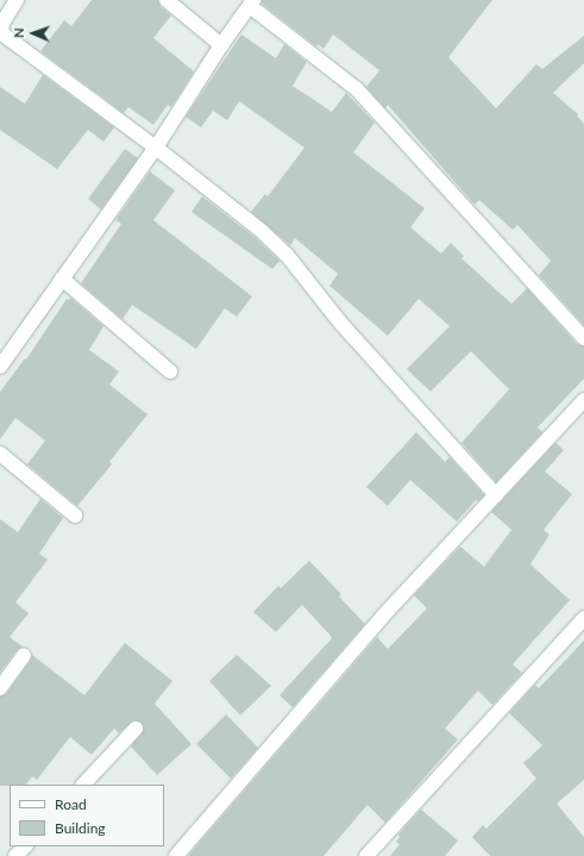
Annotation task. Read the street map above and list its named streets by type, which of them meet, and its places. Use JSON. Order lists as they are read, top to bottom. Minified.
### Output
{"legend":["Road","Building"],"north":"left"}
